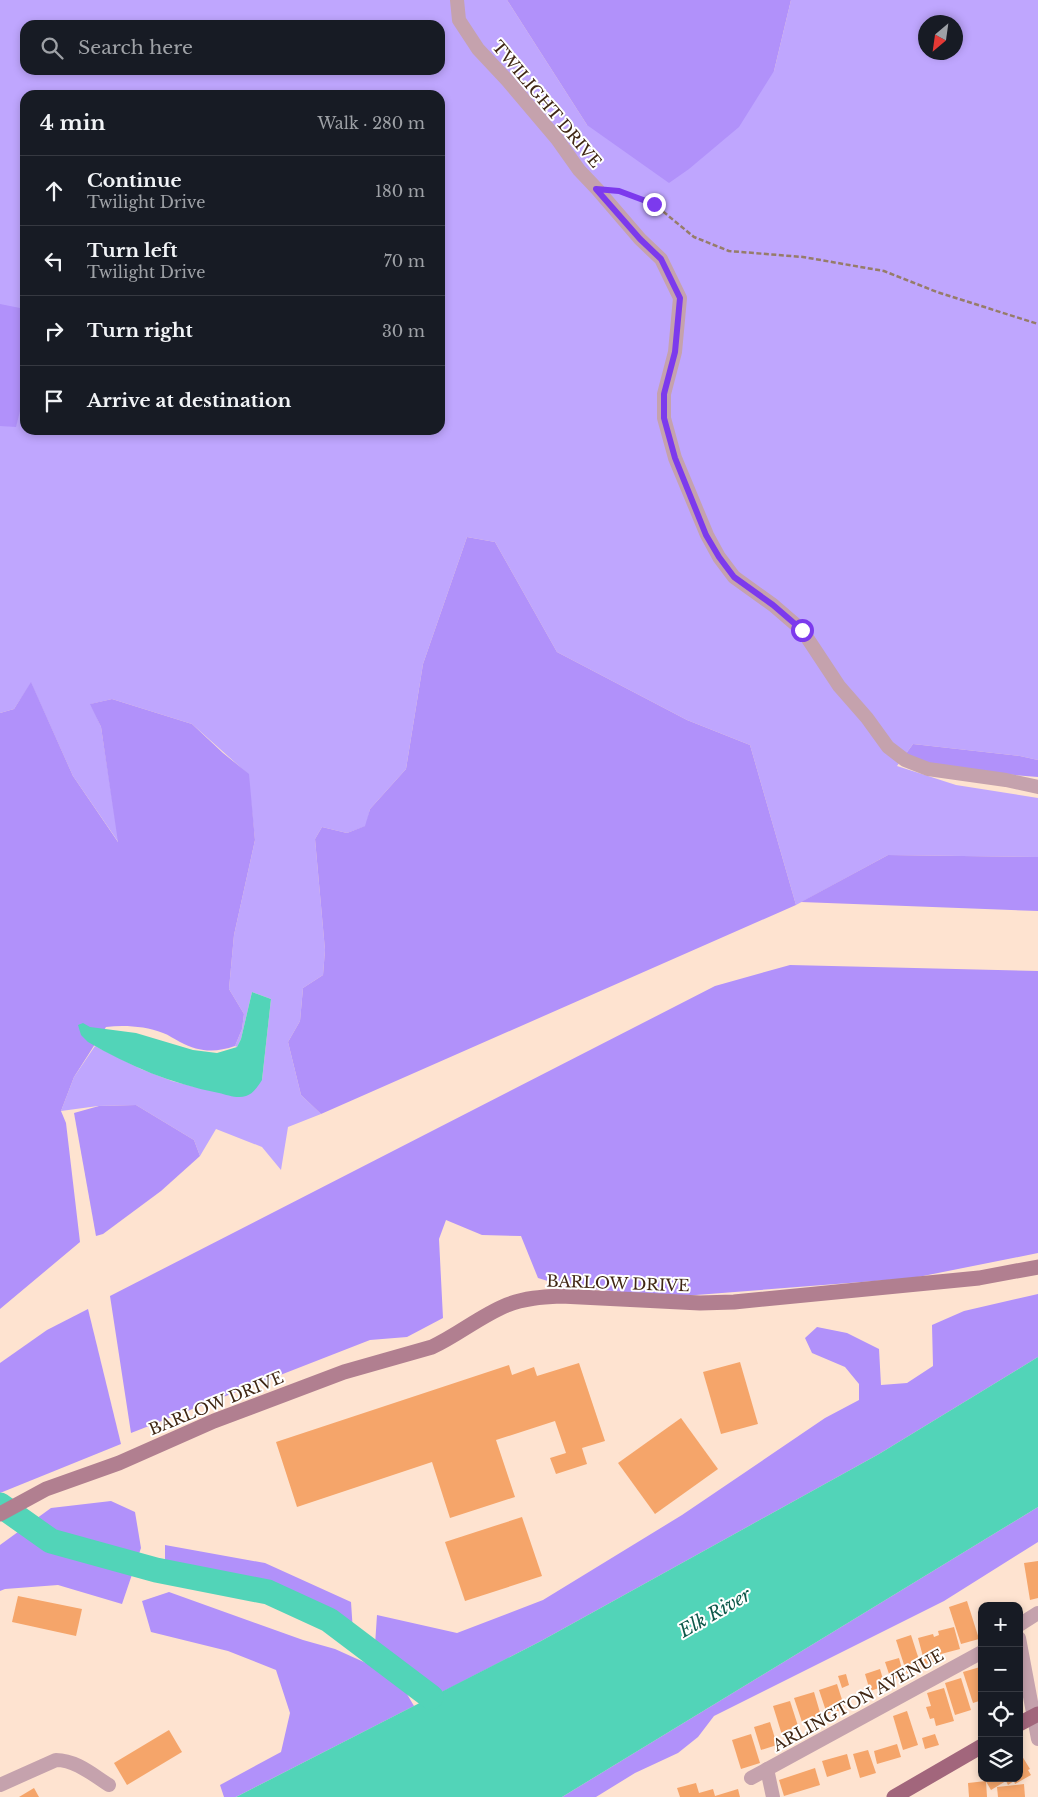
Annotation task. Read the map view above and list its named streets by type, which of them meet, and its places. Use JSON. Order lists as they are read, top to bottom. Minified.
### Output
{"streets":{"street":["TWILIGHT DRIVE","BARLOW DRIVE","ARLINGTON AVENUE"]},"water":["Elk River"],"north":"bottom left","page":{"search":"Search here","heading":["4 min","Walk · 280 m"],"list":[["Continue","Twilight Drive","180 m"],["Turn left","Twilight Drive","70 m"],["Turn right","30 m"],"Arrive at destination"],"map_buttons":["+","−"]}}
